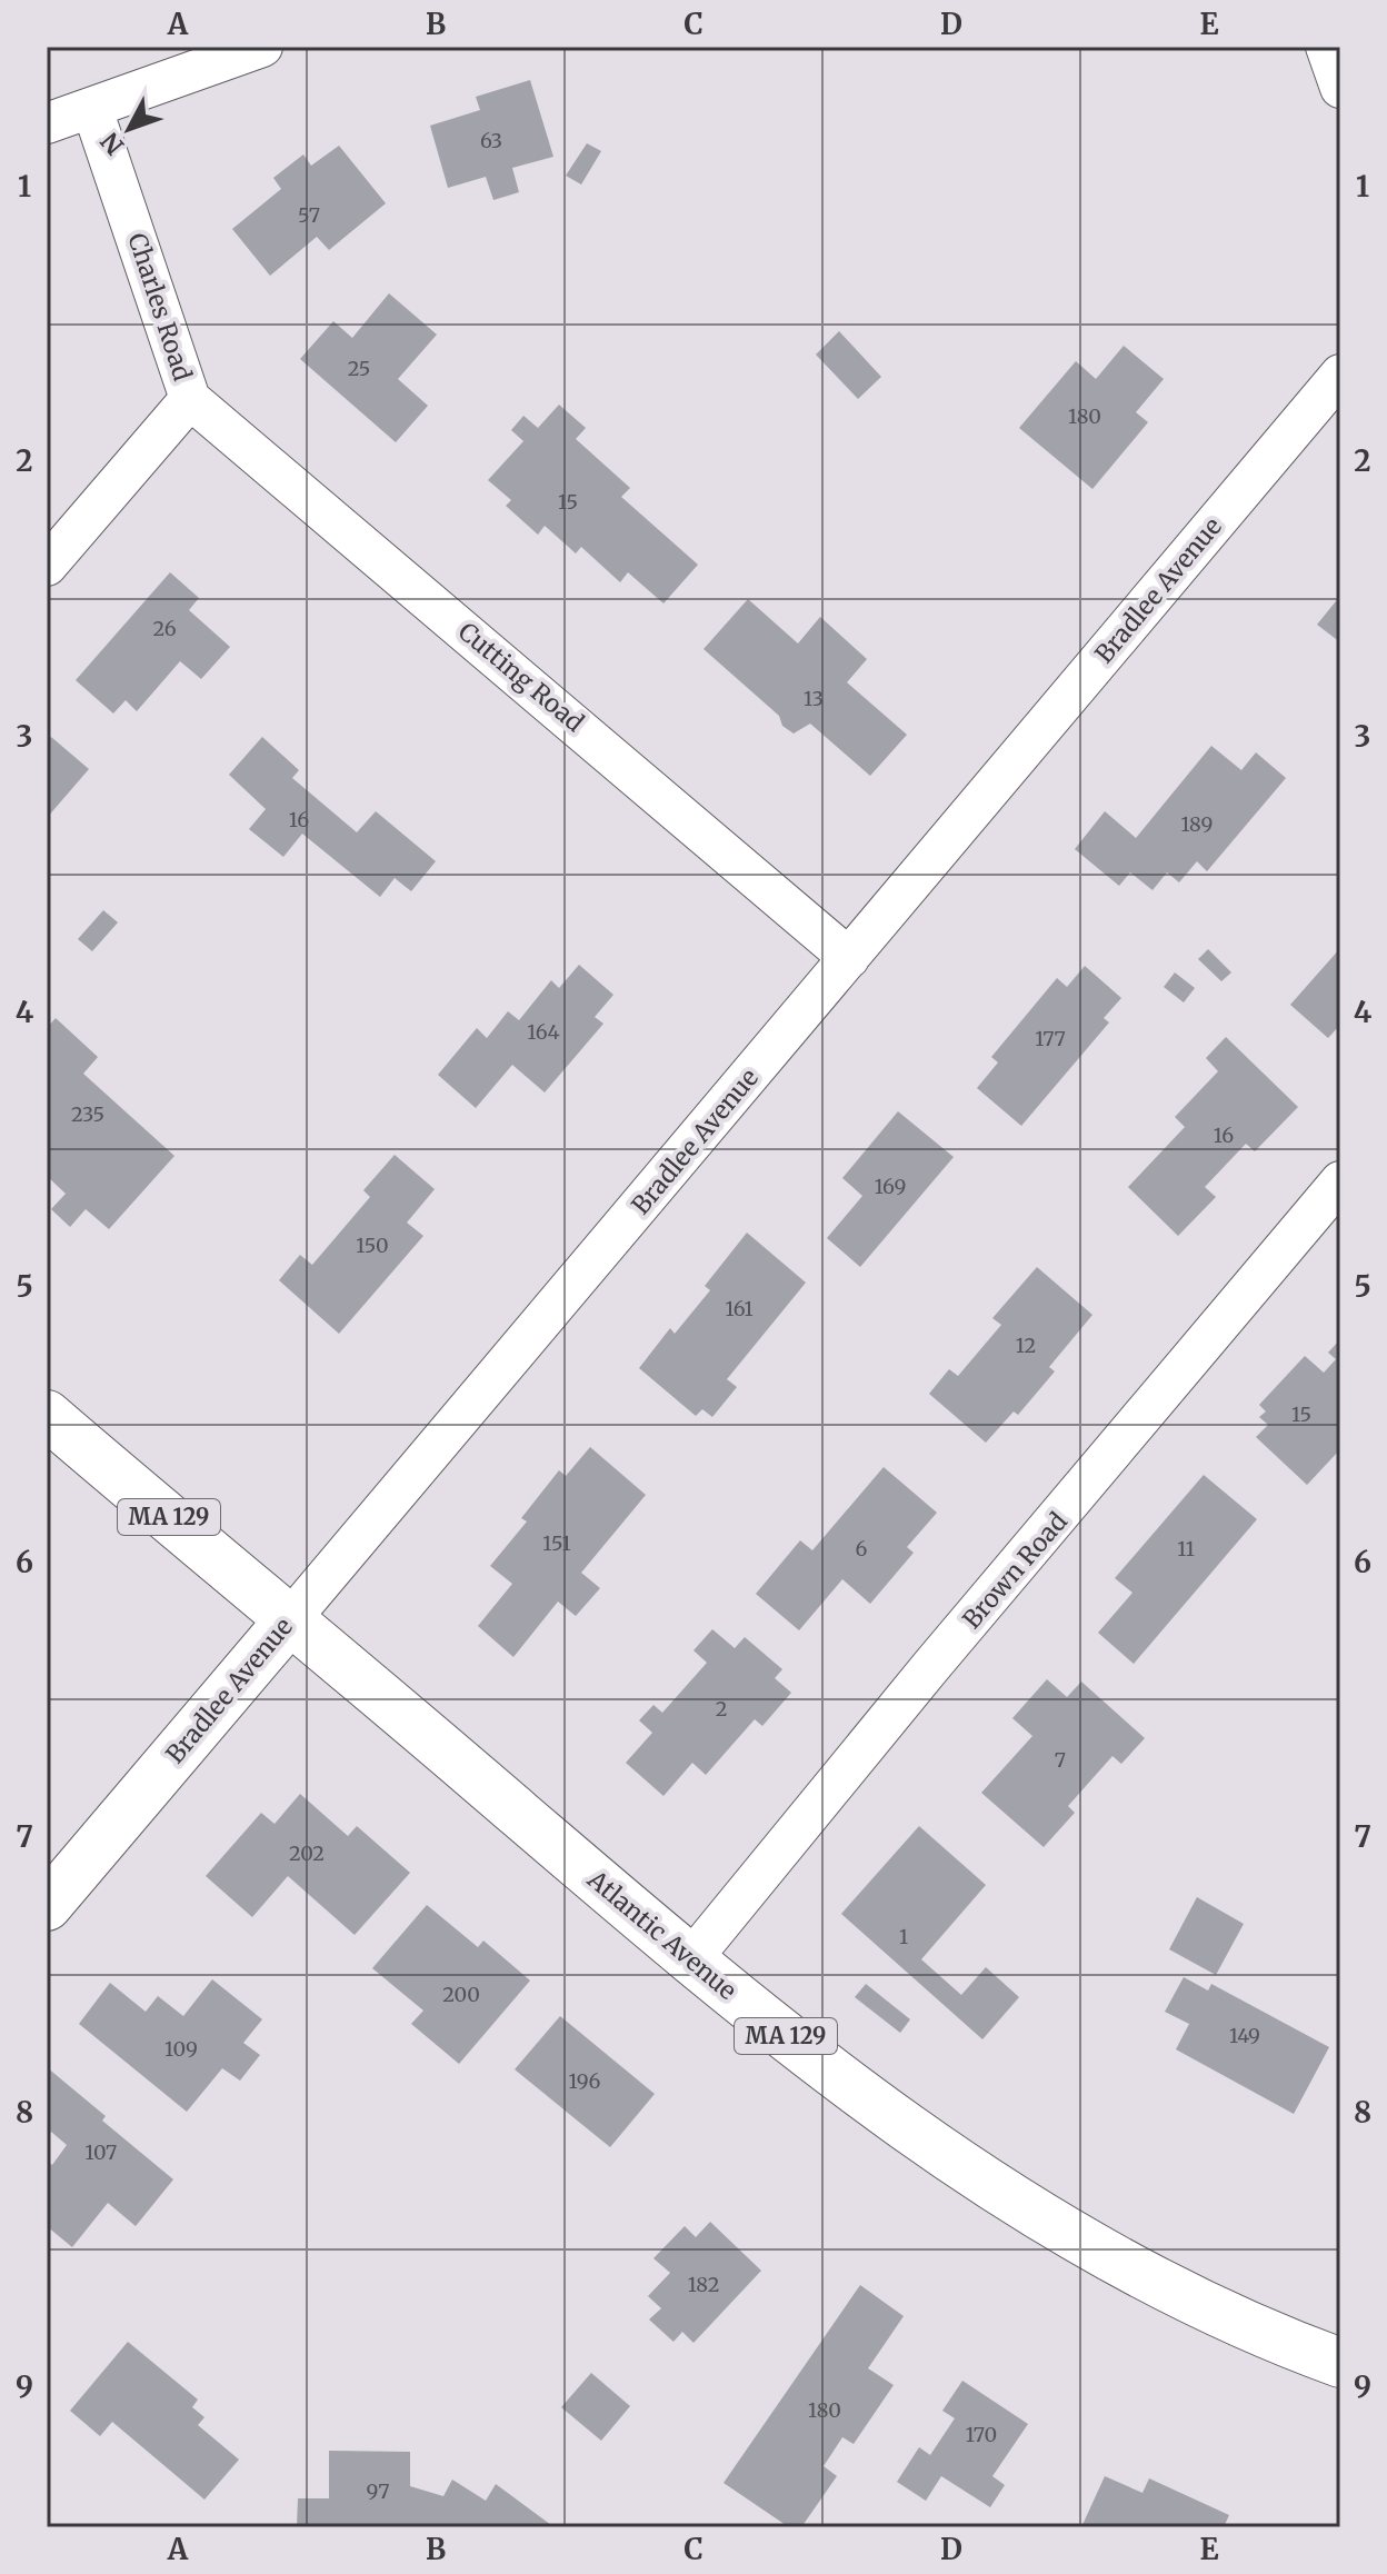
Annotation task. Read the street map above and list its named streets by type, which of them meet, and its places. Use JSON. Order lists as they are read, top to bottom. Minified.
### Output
{"streets":{"main road":["Bradlee Avenue","MA 129","Atlantic Avenue"],"street":["Charles Road","Cutting Road","Brown Road"]},"crossings":[["Charles Road","Cutting Road"],["Bradlee Avenue","Cutting Road"],["Bradlee Avenue","Atlantic Avenue"],["Brown Road","Atlantic Avenue"]],"house_numbers":["63","57","25","180","15","26","13","16","189","164","177","235","16","169","150","161","12","15","151","6","11","2","7","202","1","200","149","109","196","107","182","180","170","97"],"north":"bottom left","grid":{"columns":["A","B","C","D","E"],"rows":["1","2","3","4","5","6","7","8","9"]}}
